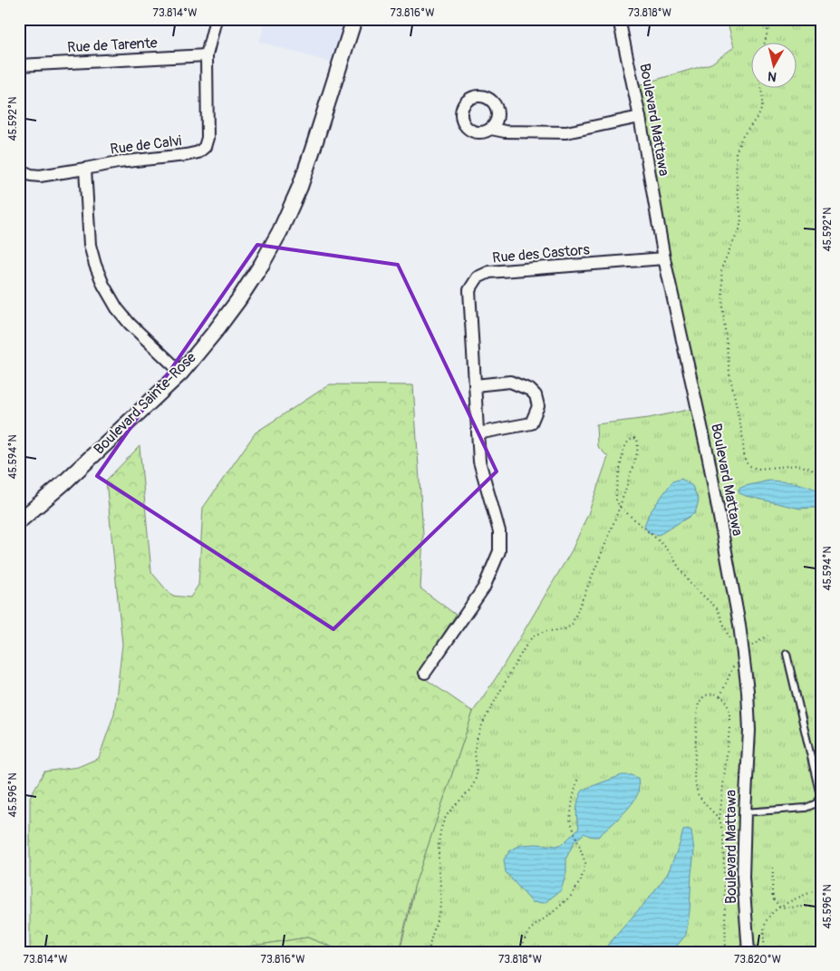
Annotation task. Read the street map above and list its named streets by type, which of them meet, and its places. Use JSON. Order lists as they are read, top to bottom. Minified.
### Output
{"streets":{"street":["Rue de Tarente","Boulevard Mattawa","Rue de Calvi","Rue des Castors","Boulevard Sainte-Rose"]},"crossings":[["Rue de Tarente","Rue de Calvi"],["Boulevard Mattawa","Rue des Castors"]],"north":"bottom","coordinates":["73.814°W","73.816°W","73.818°W","45.592°N","45.594°N","45.596°N","73.820°W"]}
